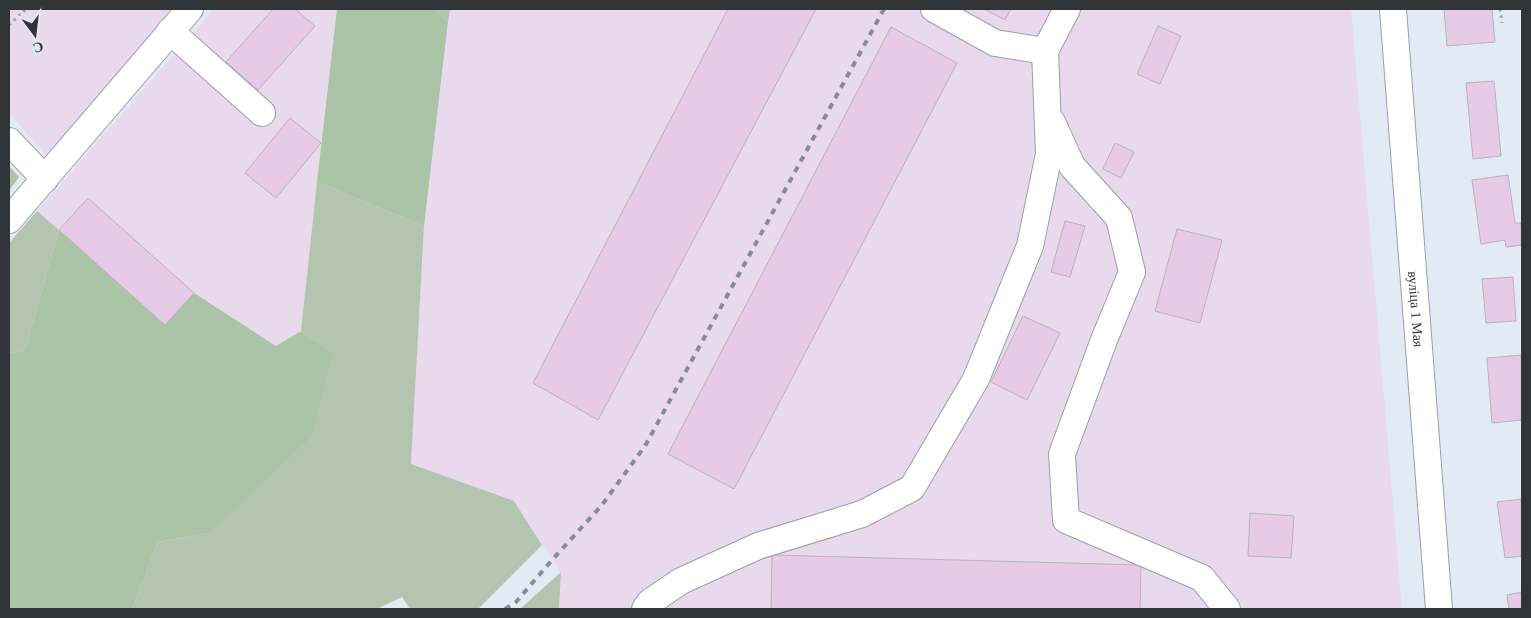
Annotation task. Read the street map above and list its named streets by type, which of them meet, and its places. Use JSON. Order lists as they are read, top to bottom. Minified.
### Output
{"streets":{"street":["вуліца 1 Мая"]},"north":"bottom"}
